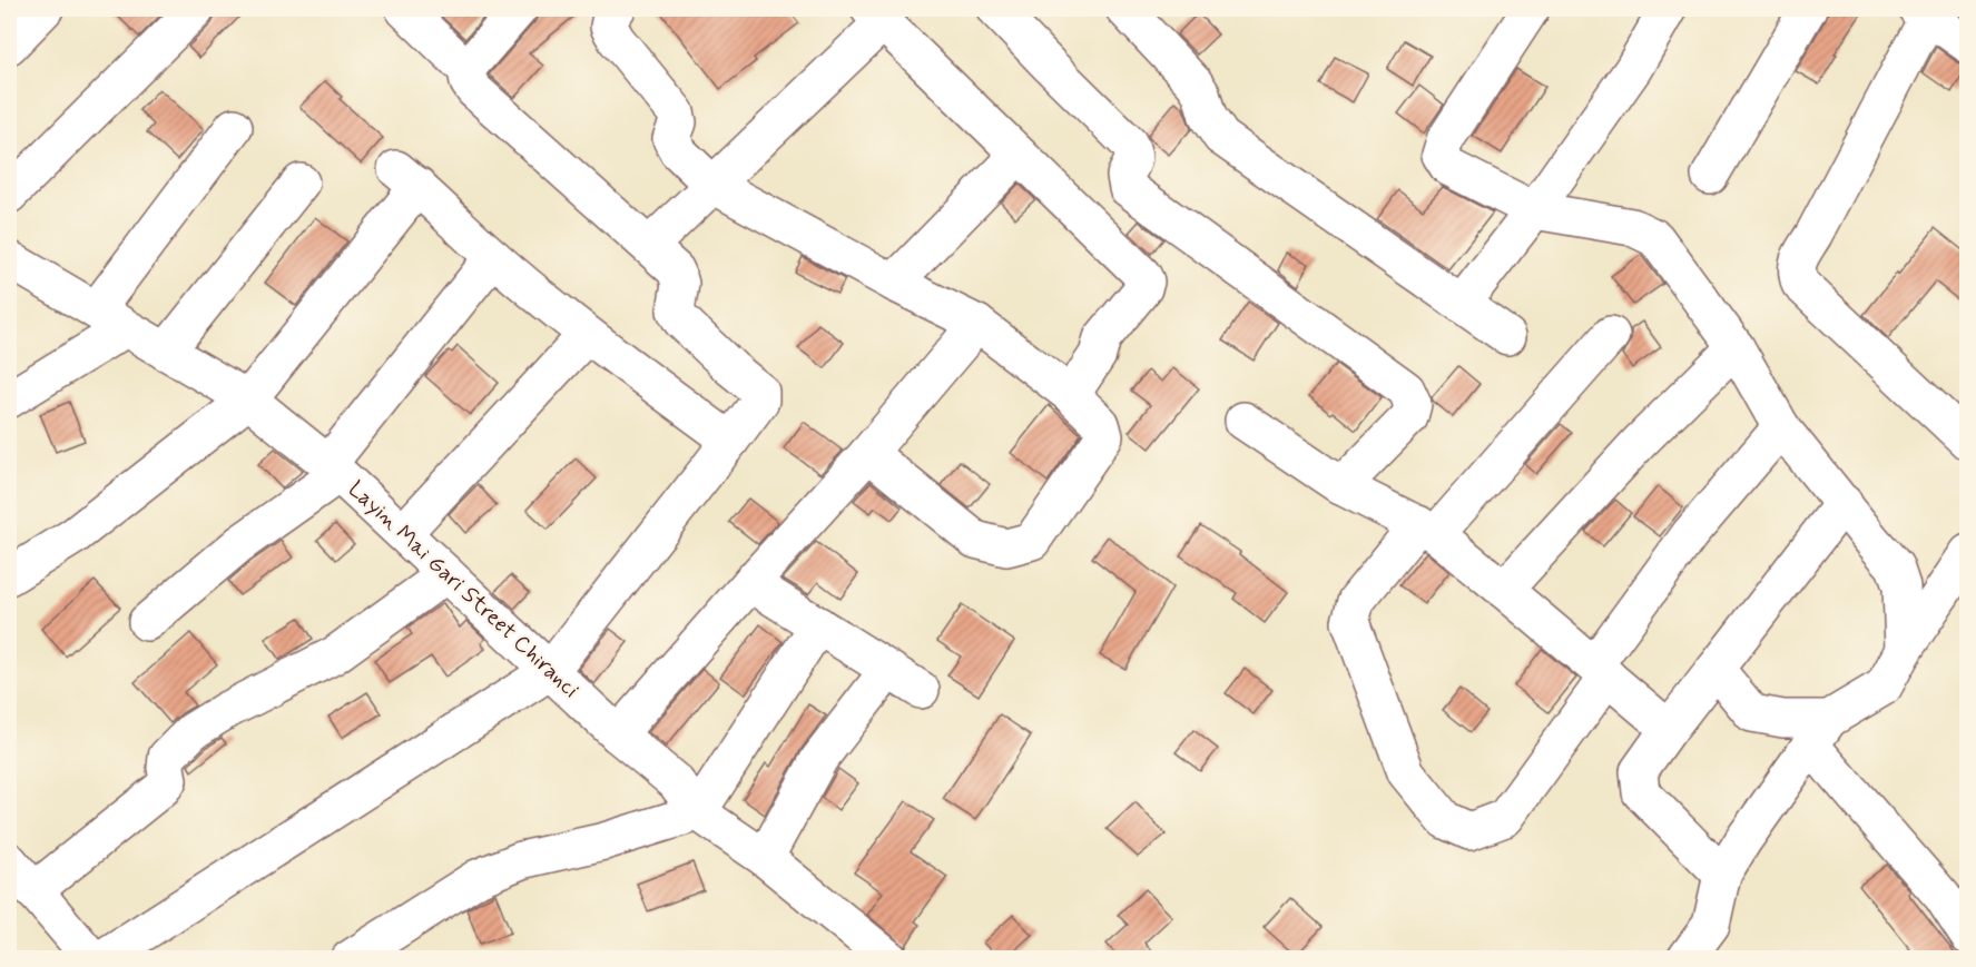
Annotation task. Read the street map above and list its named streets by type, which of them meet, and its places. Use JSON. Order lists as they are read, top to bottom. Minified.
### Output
{"streets":{"street":["Layin Mai Gari Street Chiranci"]}}
